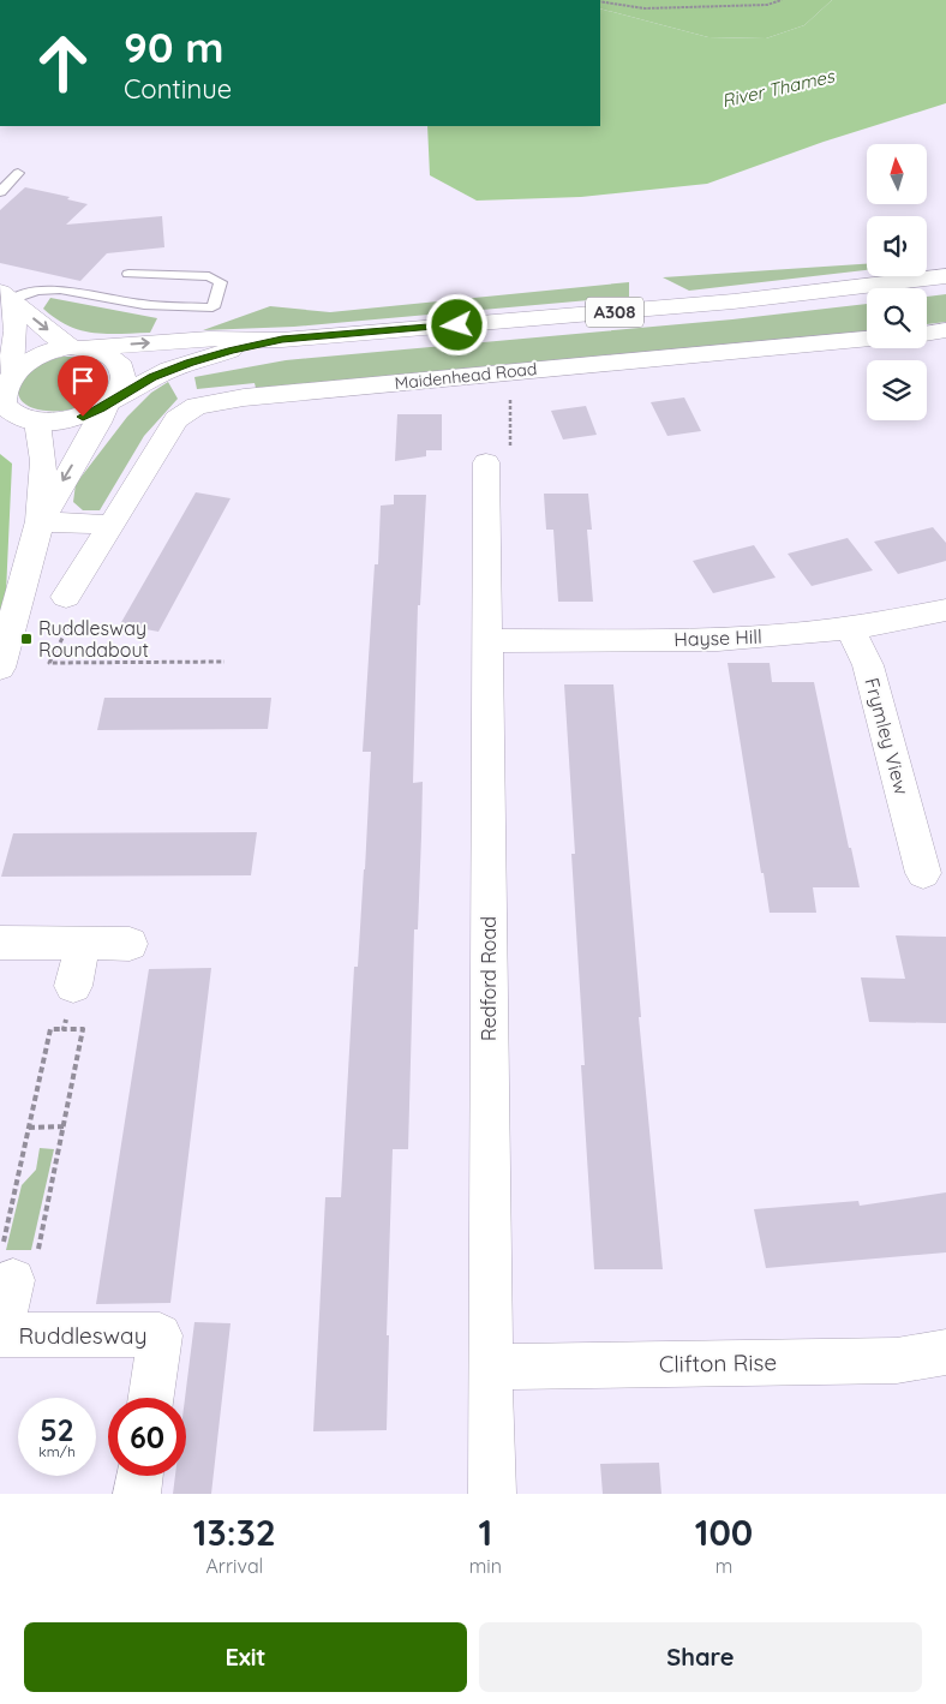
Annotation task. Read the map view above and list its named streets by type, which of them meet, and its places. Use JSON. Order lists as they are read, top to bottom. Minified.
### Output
{"streets":{"street":["A308","Maidenhead Road","Hayse Hill","Frymley View","Redford Road","Ruddlesway","Clifton Rise"]},"crossings":[["Hayse Hill","Frymley View"],["Hayse Hill","Redford Road"],["Redford Road","Clifton Rise"]],"water":["River Thames"],"places":{"transit":["Ruddlesway Roundabout"]},"north":"top","page":{"turn":["90 m","Continue"],"speed":"52 km/h","limit":"60","eta":["13:32","Arrival","1","min","100","m"],"buttons":["Exit","Share"]}}
